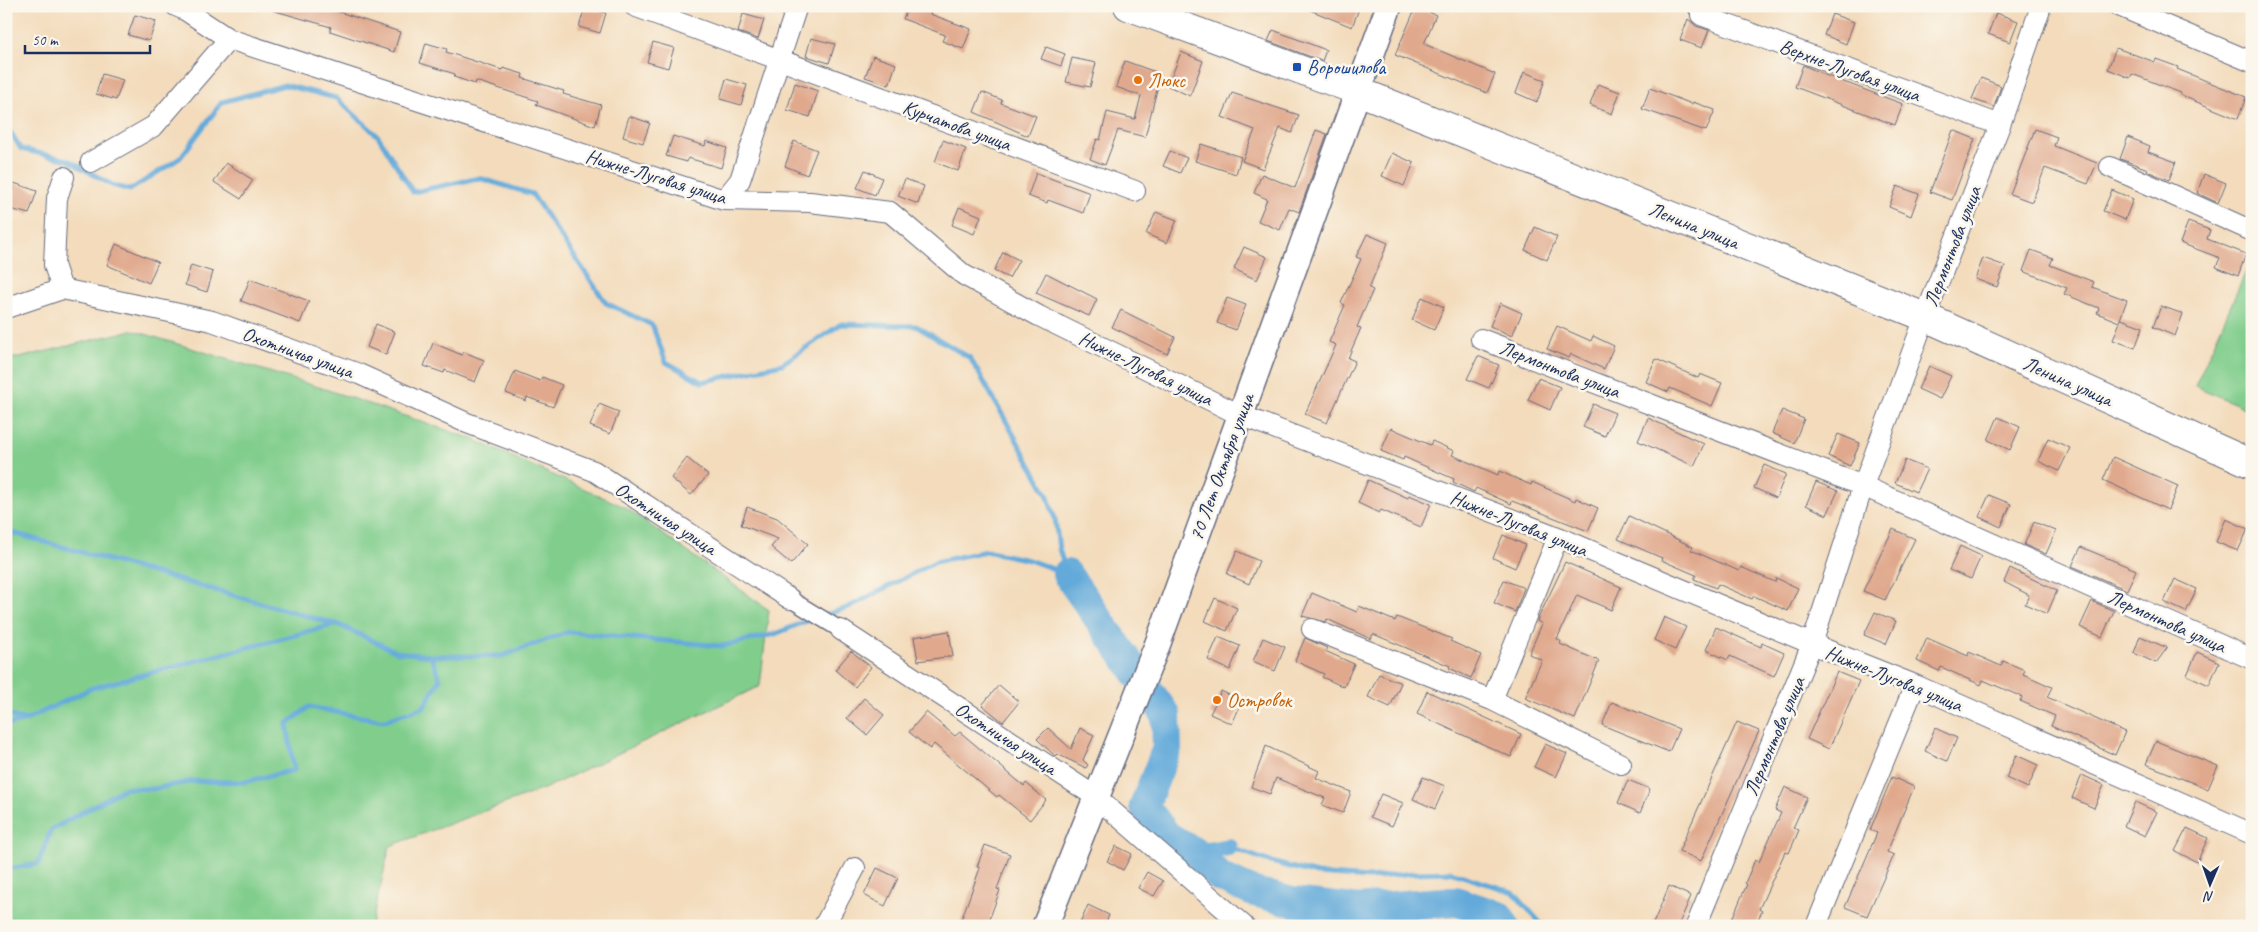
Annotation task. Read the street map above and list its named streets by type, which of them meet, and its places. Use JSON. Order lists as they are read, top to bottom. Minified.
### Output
{"streets":{"main road":["Ленина улица"],"street":["Верхне-Луговая улица","Курчатова улица","Нижне-Луговая улица","Лермонтова улица","Охотничья улица","70 Лет Октября улица"]},"crossings":[["Верхне-Луговая улица","Лермонтова улица"],["Нижне-Луговая улица","Лермонтова улица"],["Нижне-Луговая улица","70 Лет Октября улица"],["Ленина улица","Лермонтова улица"],["Ленина улица","70 Лет Октября улица"],["Охотничья улица","70 Лет Октября улица"]],"places":{"transit":["Ворошилова"],"other":["Люкс","Островок"]},"scale_bar":"50 m","north":"bottom"}
